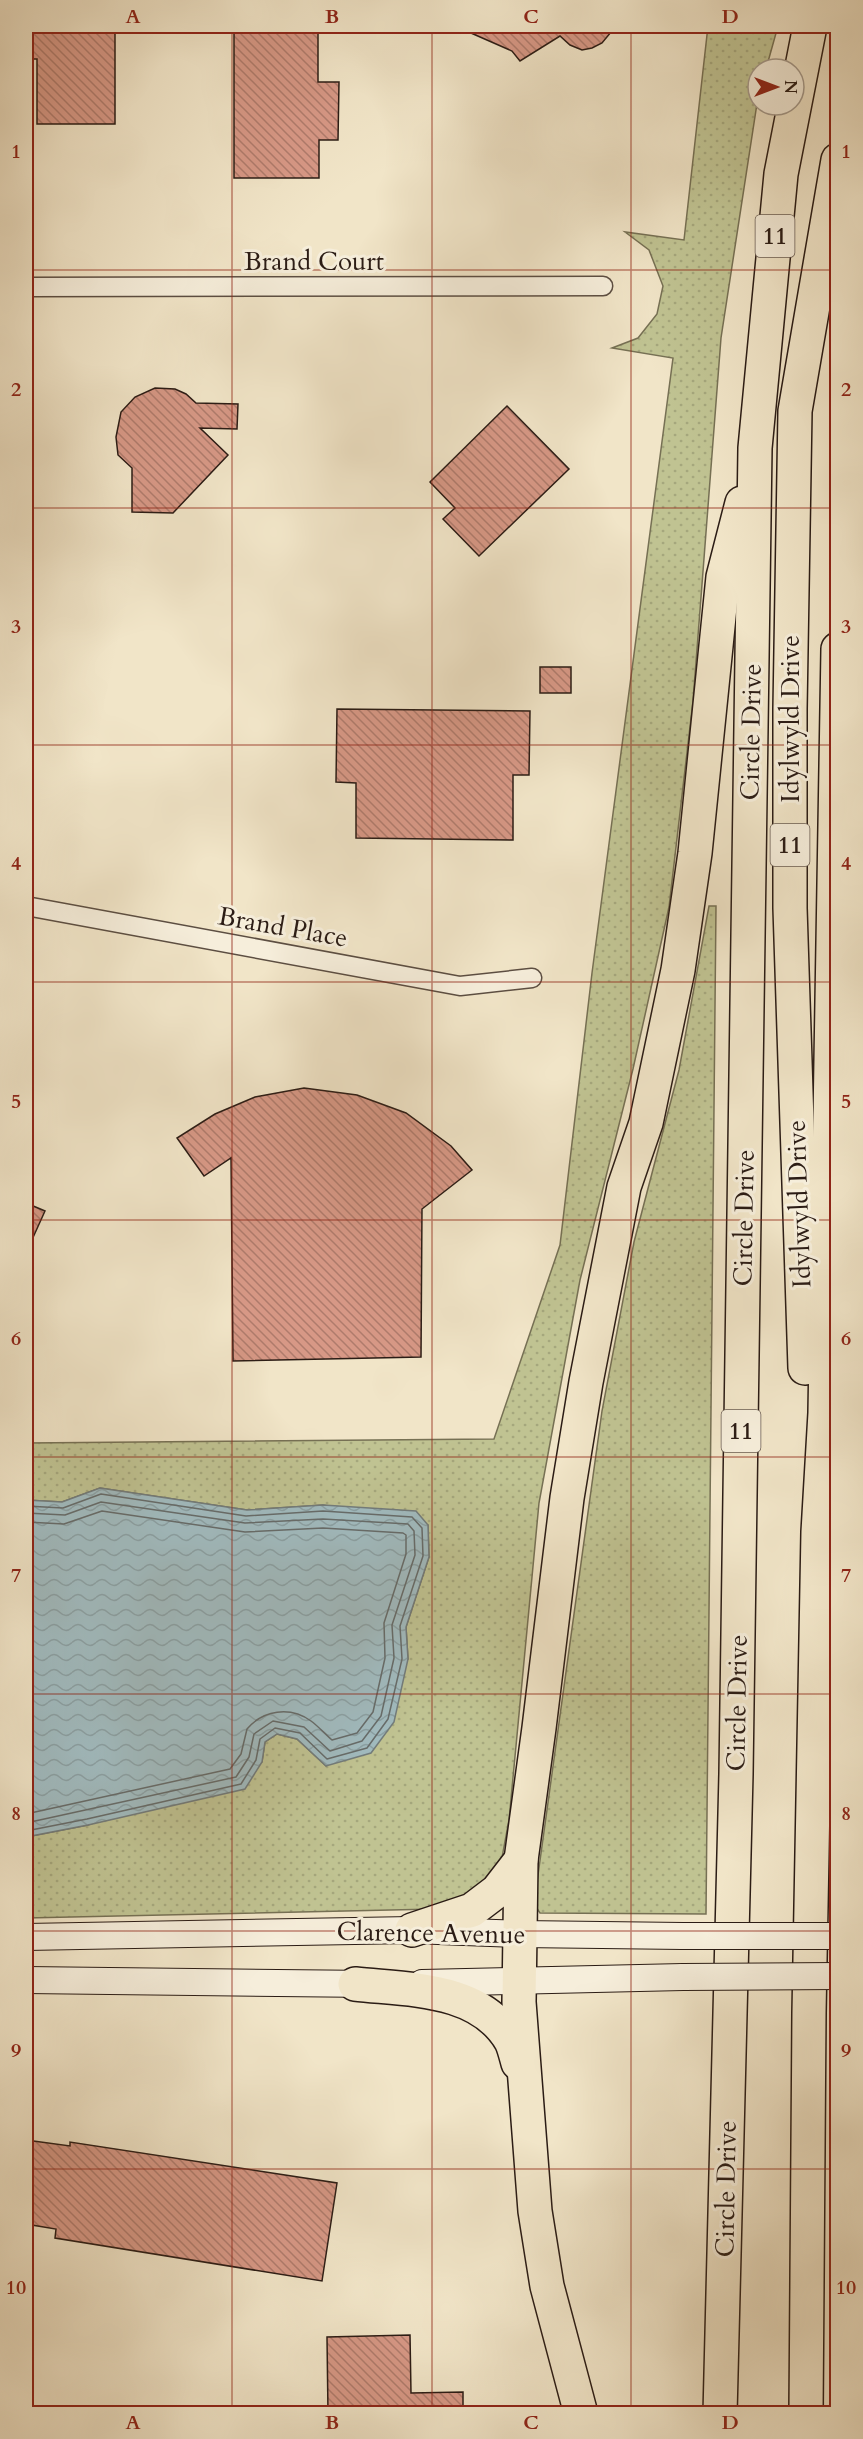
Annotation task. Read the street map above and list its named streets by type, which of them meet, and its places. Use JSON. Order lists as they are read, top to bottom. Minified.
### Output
{"streets":{"highway":["11","Idylwyld Drive","Circle Drive"],"main road":["Clarence Avenue"],"street":["Brand Court","Brand Place"]},"crossings":[["11","Idylwyld Drive"]],"north":"right","grid":{"columns":["A","B","C","D"],"rows":["1","2","3","4","5","6","7","8","9","10"]}}
